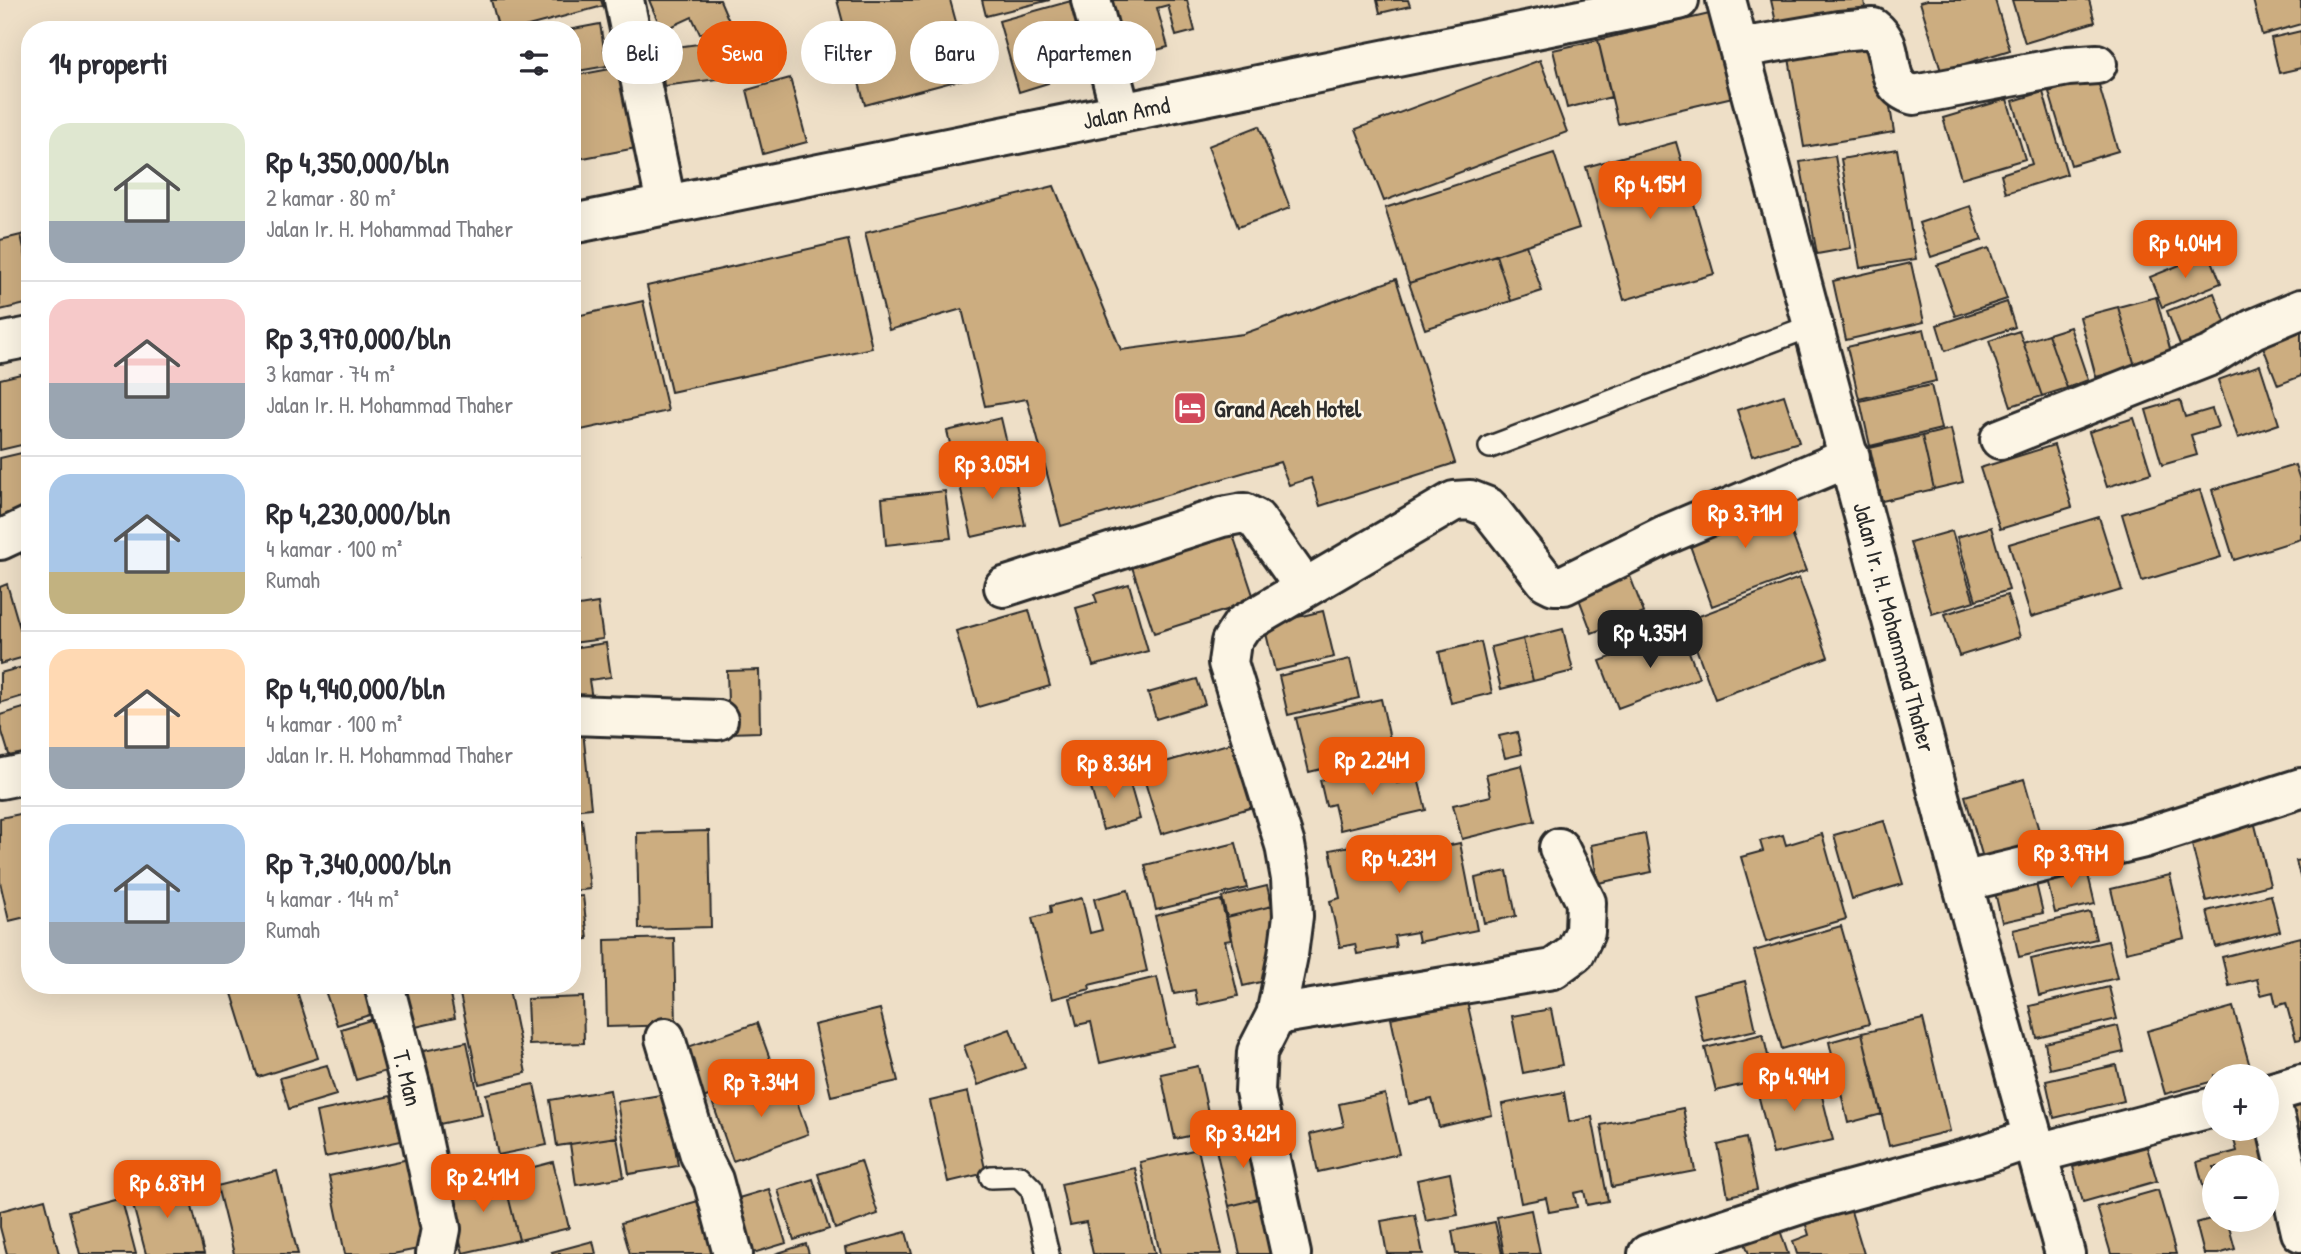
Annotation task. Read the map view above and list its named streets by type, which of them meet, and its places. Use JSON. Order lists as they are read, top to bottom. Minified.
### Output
{"streets":{"street":["Jalan Amd","Jalan Ir. H. Mohammad Thaher","T. Man"]},"places":{"hotel":["Grand Aceh Hotel"]},"page":{"chip":["Beli","Sewa","Filter","Baru","Apartemen"],"heading":"14 properti","list":[{"name":"Rp 4,350,000/bln","note":"2 kamar · 80 m² · Jalan Ir. H. Mohammad Thaher"},{"name":"Rp 3,970,000/bln","note":"3 kamar · 74 m² · Jalan Ir. H. Mohammad Thaher"},{"name":"Rp 4,230,000/bln","note":"4 kamar · 100 m² · Rumah"},{"name":"Rp 4,940,000/bln","note":"4 kamar · 100 m² · Jalan Ir. H. Mohammad Thaher"},{"name":"Rp 7,340,000/bln","note":"4 kamar · 144 m² · Rumah"}],"price":["Rp 4.15M","Rp 4.04M","Rp 3.05M","Rp 3.71M","Rp 4.35M","Rp 2.24M","Rp 8.36M","Rp 3.97M","Rp 4.23M","Rp 4.94M","Rp 7.34M","Rp 3.42M","Rp 2.41M","Rp 6.87M"],"map_buttons":["+","−"]}}
